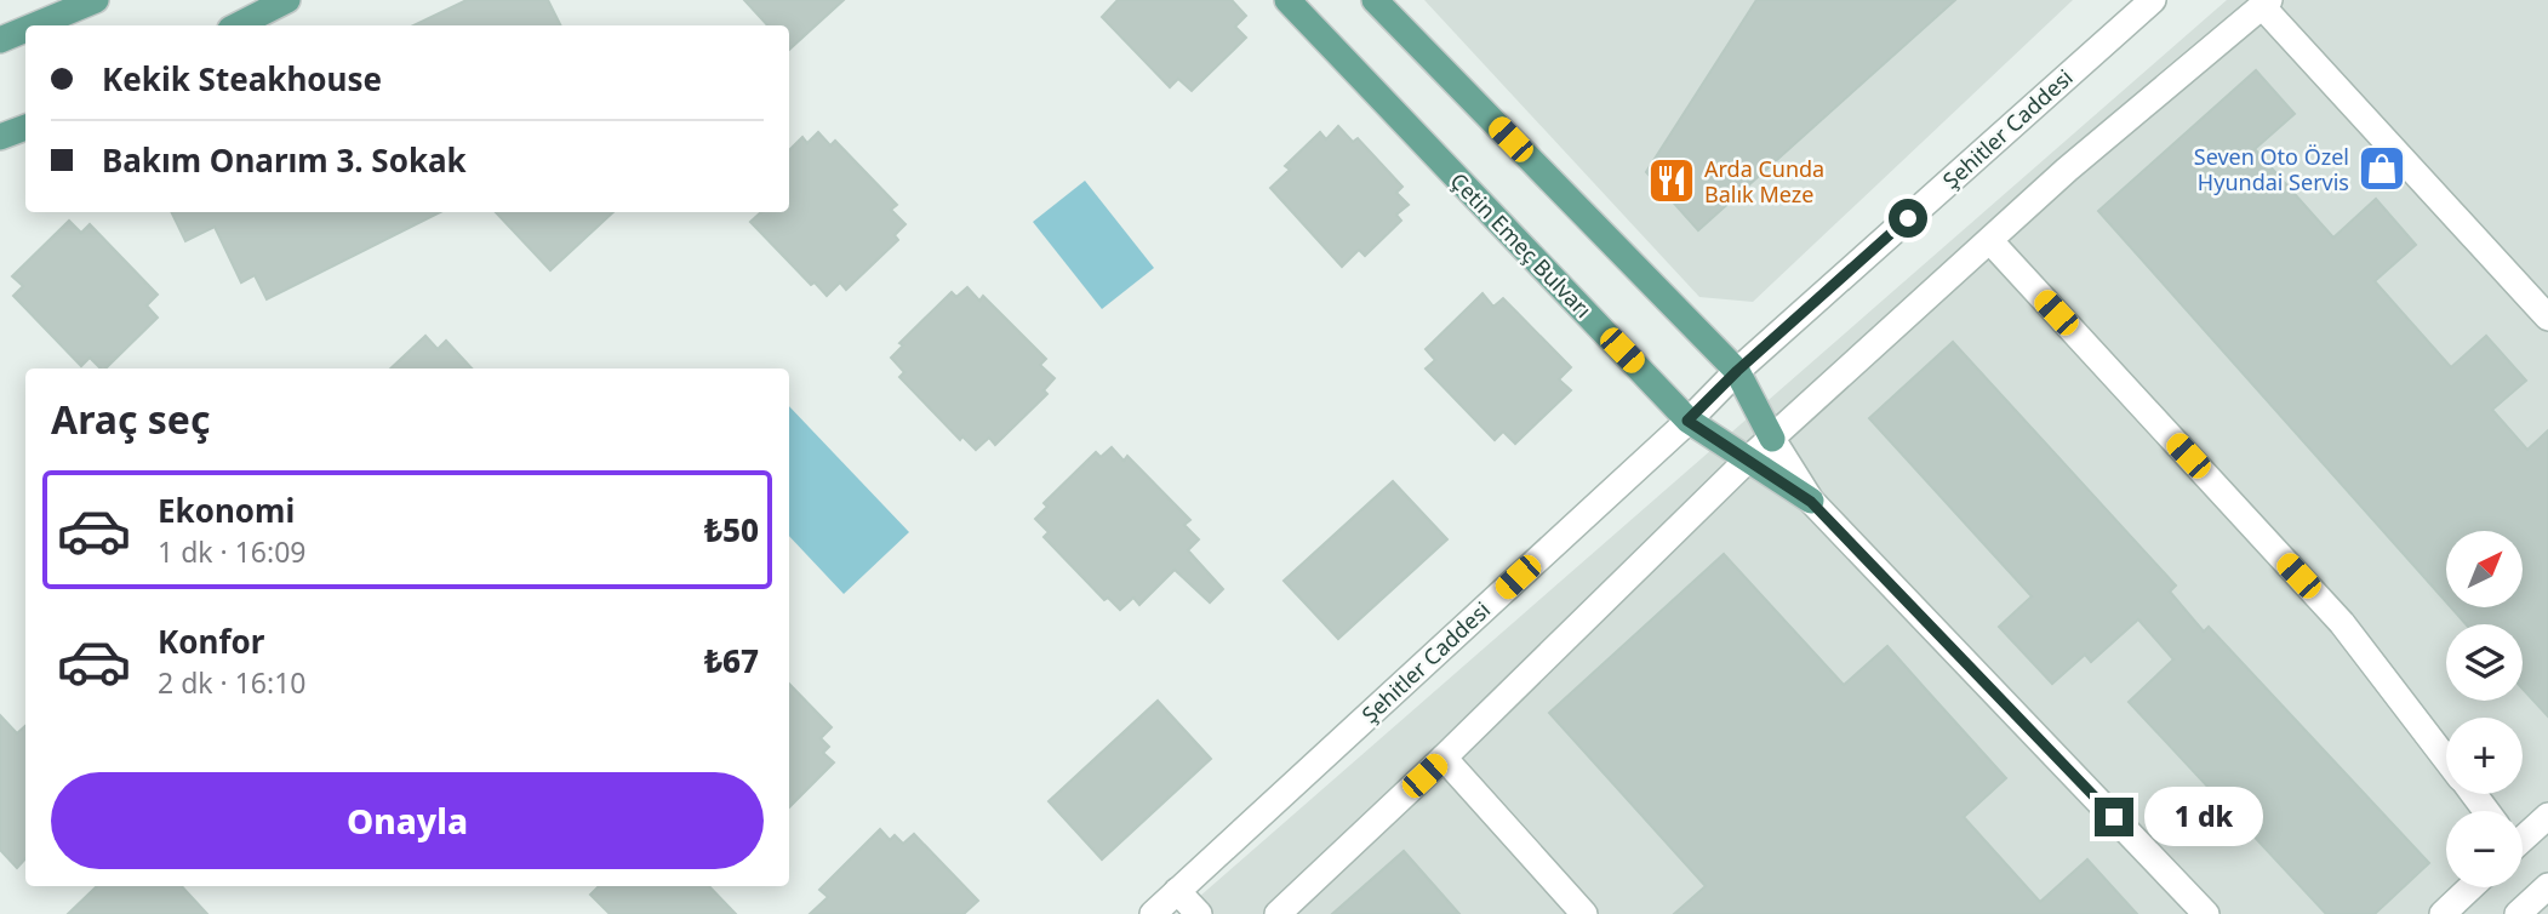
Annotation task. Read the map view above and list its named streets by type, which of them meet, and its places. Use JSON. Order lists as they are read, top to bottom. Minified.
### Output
{"streets":{"main road":["Çetin Emeç Bulvarı"],"street":["Şehitler Caddesi"]},"crossings":[["Şehitler Caddesi","Çetin Emeç Bulvarı"]],"places":{"shop":["Seven Oto Özel Hyundai Servis"],"restaurant":["Arda Cunda Balık Meze"]},"north":"top right","page":{"banner":["Kekik Steakhouse","Bakım Onarım 3. Sokak"],"heading":"Araç seç","list":[{"name":"Ekonomi","note":"1 dk · 16:09","value":"₺50"},{"name":"Konfor","note":"2 dk · 16:10","value":"₺67"}],"map_buttons":["+","−"],"buttons":"Onayla","bubble":"1 dk"}}
